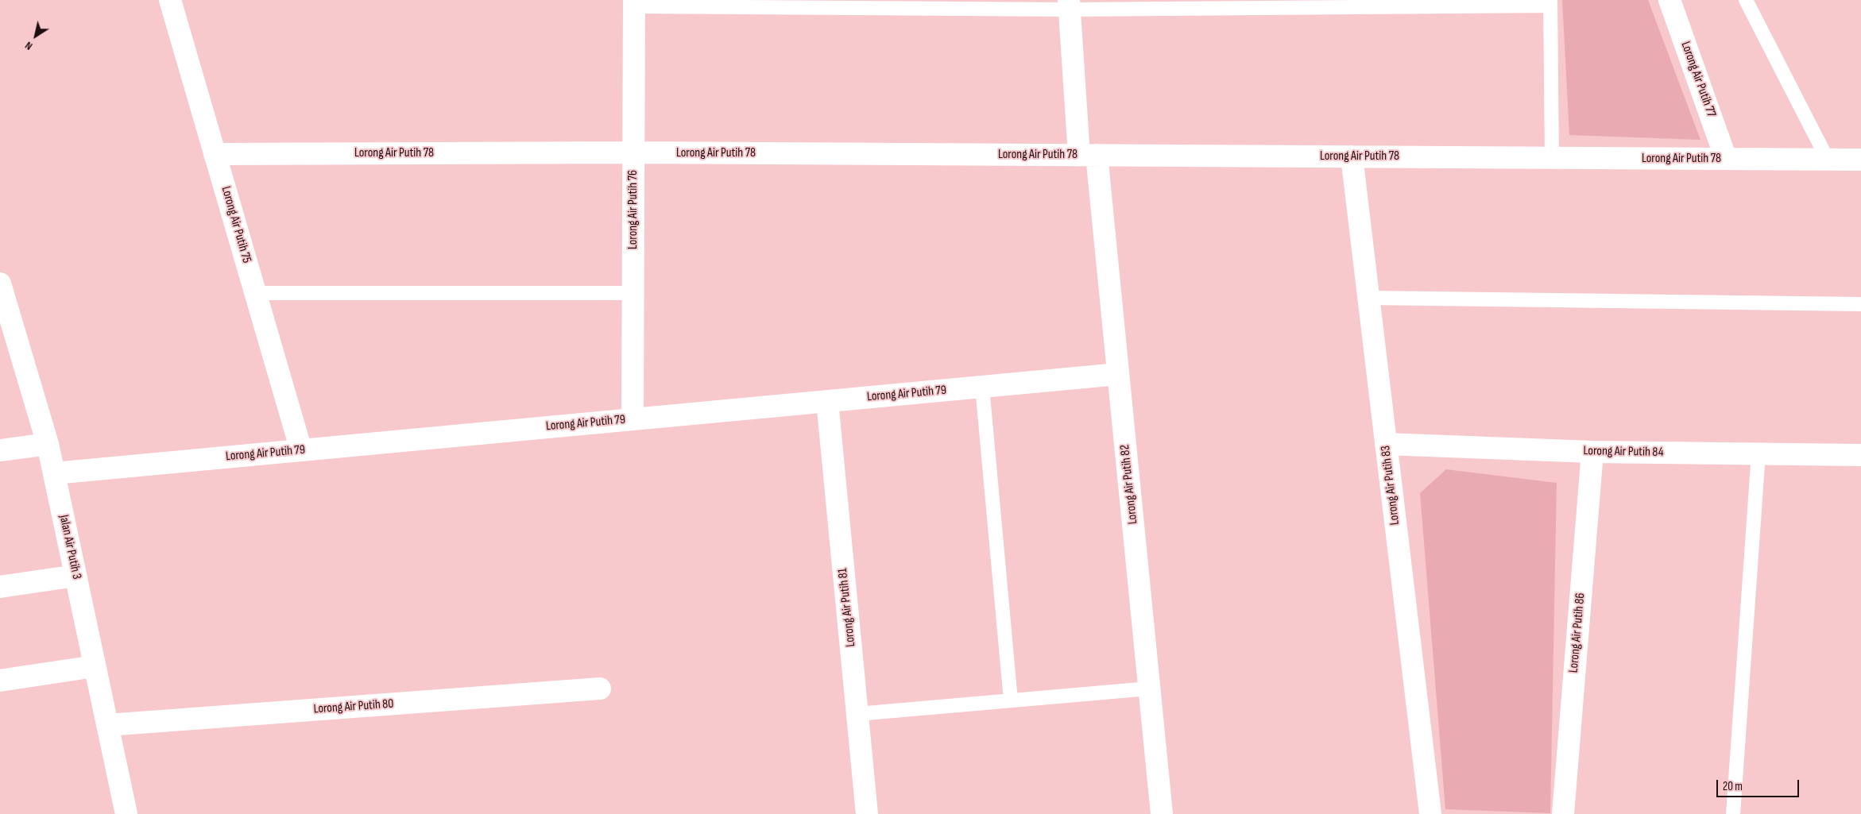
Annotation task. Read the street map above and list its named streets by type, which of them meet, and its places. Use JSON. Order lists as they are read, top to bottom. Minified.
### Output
{"streets":{"street":["Lorong Air Putih 77","Lorong Air Putih 78","Lorong Air Putih 76","Lorong Air Putih 75","Lorong Air Putih 79","Lorong Air Putih 84","Lorong Air Putih 82","Lorong Air Putih 83","Jalan Air Putih 3","Lorong Air Putih 81","Lorong Air Putih 86","Lorong Air Putih 80"]},"crossings":[["Lorong Air Putih 77","Lorong Air Putih 78"],["Lorong Air Putih 78","Lorong Air Putih 76"],["Lorong Air Putih 78","Lorong Air Putih 75"],["Lorong Air Putih 78","Lorong Air Putih 82"],["Lorong Air Putih 78","Lorong Air Putih 83"],["Lorong Air Putih 76","Lorong Air Putih 79"],["Lorong Air Putih 75","Lorong Air Putih 79"],["Lorong Air Putih 79","Lorong Air Putih 82"],["Lorong Air Putih 79","Jalan Air Putih 3"],["Lorong Air Putih 79","Lorong Air Putih 81"],["Lorong Air Putih 84","Lorong Air Putih 83"],["Lorong Air Putih 84","Lorong Air Putih 86"],["Jalan Air Putih 3","Lorong Air Putih 80"]],"scale_bar":"20 m","north":"bottom left"}
